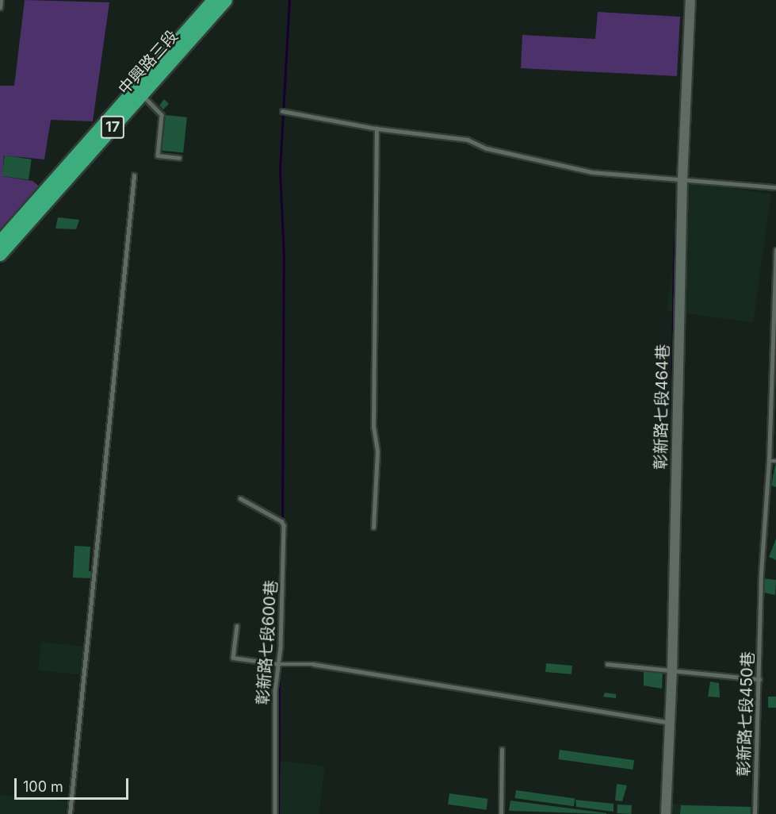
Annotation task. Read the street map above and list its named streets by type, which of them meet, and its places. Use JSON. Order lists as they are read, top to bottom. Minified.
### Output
{"streets":{"main road":["中興路三段","17"],"street":["彰新路七段464巷"],"lane":["彰新路七段600巷","彰新路七段450巷"]},"scale_bar":"100 m"}
